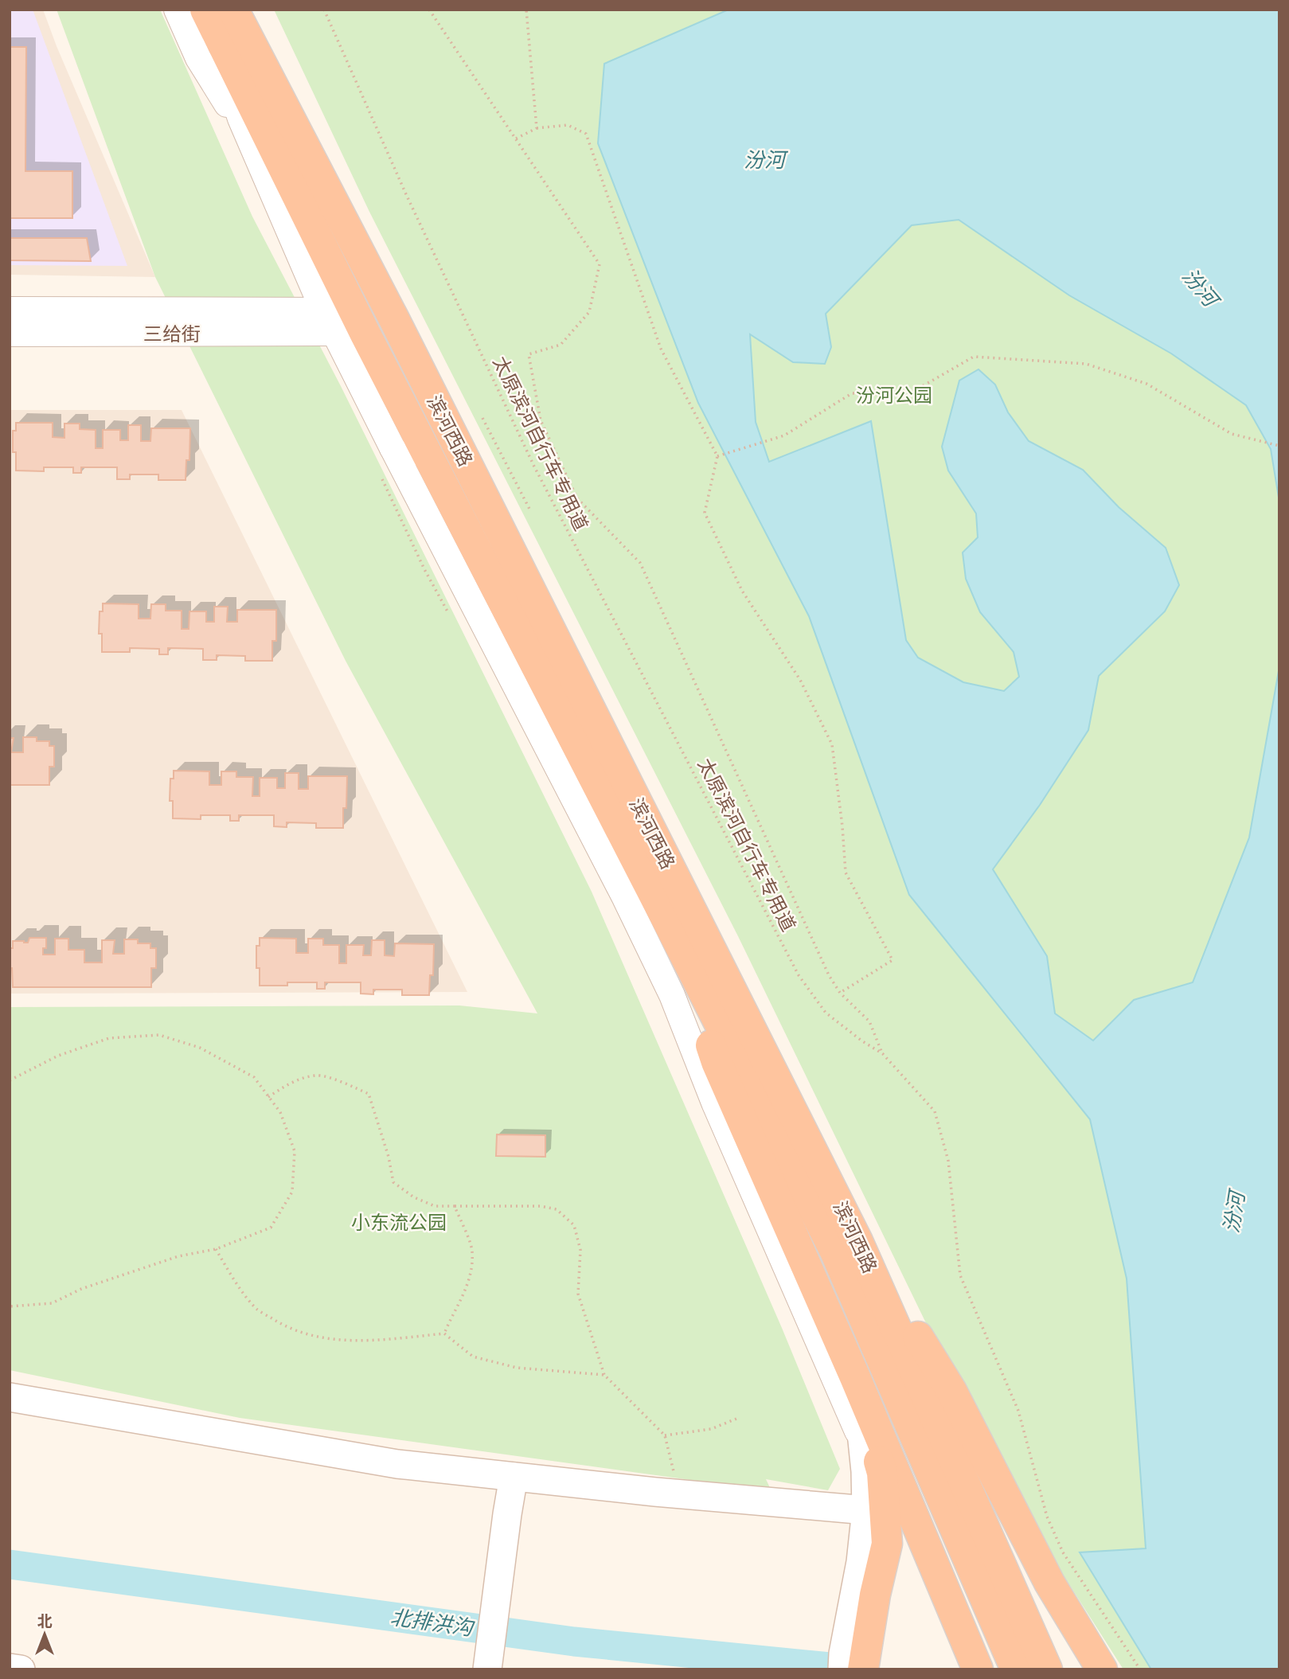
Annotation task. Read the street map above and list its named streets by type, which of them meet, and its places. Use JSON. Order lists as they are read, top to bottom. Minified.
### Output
{"streets":{"highway":["滨河西路"],"street":["三给街"],"path":["太原滨河自行车专用道"]},"water":["汾河","北排洪沟"],"parks":["汾河公园","小东流公园"],"north":"top"}
